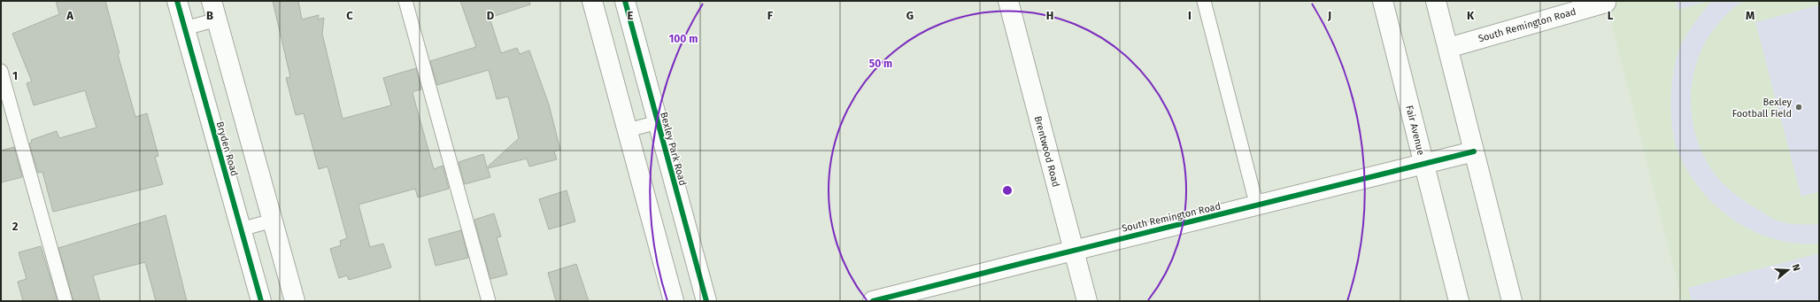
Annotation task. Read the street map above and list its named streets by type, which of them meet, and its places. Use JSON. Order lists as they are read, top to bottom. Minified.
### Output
{"streets":{"street":["South Remington Road","Fair Avenue","Bryden Road","Bexley Park Road","Brentwood Road"]},"crossings":[["South Remington Road","Fair Avenue"],["South Remington Road","Brentwood Road"]],"places":["Bexley Football Field"],"north":"right","grid":{"columns":["A","B","C","D","E","F","G","H","I","J","K","L","M"],"rows":["1","2"]},"rings":["100 m","50 m"]}
